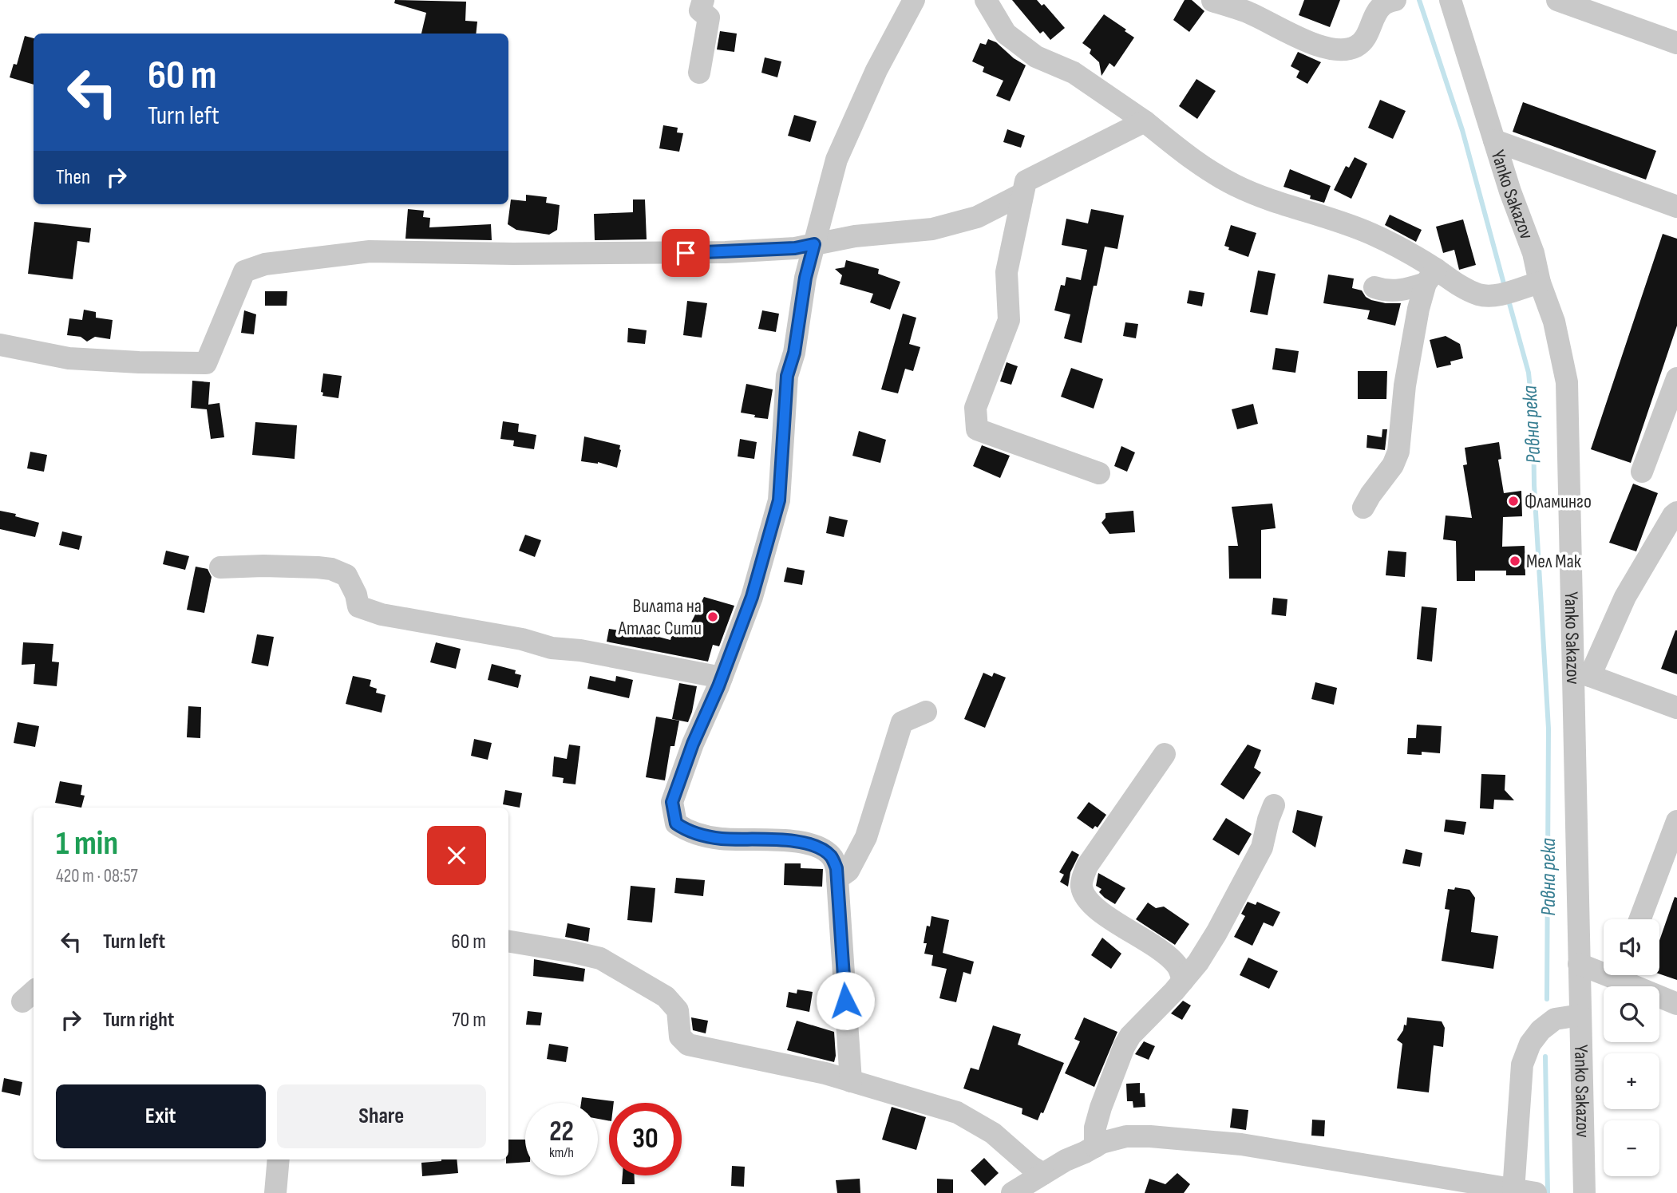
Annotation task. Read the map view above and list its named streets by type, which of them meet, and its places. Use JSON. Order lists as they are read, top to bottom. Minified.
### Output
{"streets":{"street":["Yanko Sakazov"]},"water":["Равна река"],"places":["Фламинго","Мел Мак","Вилата на Атлас Сити"],"page":{"turn":["60 m","Turn left"],"then":"Then","heading":["1 min","420 m · 08:57"],"list":[{"name":"Turn left","value":"60 m"},{"name":"Turn right","value":"70 m"}],"map_buttons":["+","−"],"buttons":["Exit","Share"],"speed":"22 km/h","limit":"30"}}
